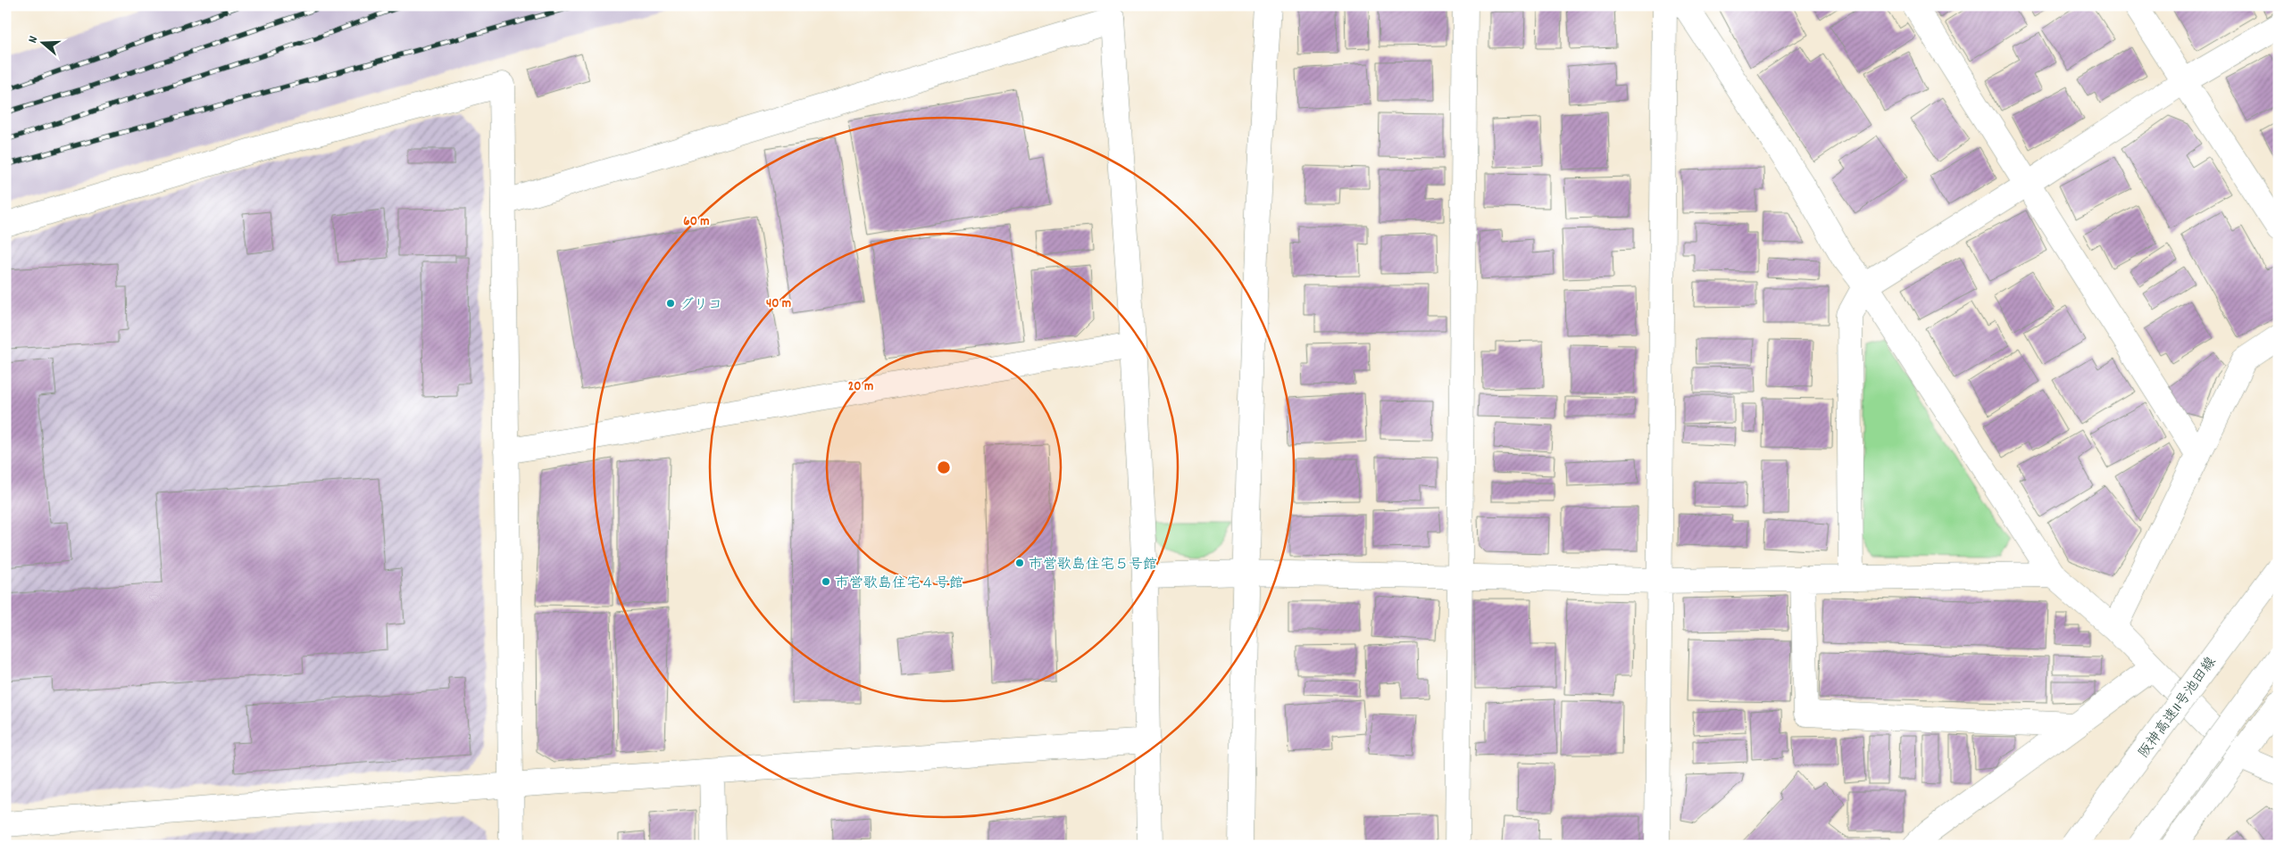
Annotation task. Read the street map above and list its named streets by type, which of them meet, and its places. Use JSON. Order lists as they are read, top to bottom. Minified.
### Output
{"streets":{"main road":["阪神高速11号池田線"]},"places":["グリコ","市営歌島住宅５号館","市営歌島住宅４号館"],"north":"left","rings":["60 m","40 m","20 m"]}
